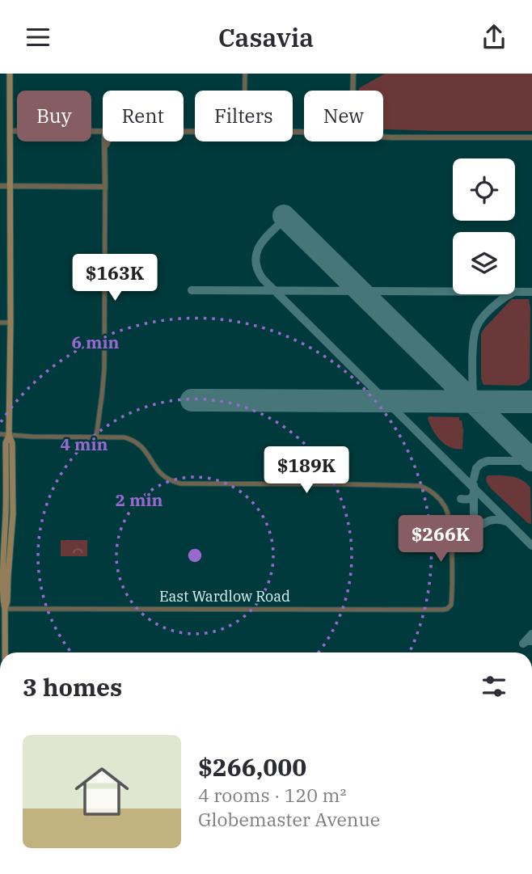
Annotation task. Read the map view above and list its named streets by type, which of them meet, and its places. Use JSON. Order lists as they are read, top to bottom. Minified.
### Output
{"streets":{"street":["East Wardlow Road"]},"page":{"header":"Casavia","chip":["Buy","Rent","Filters","New"],"price":["$163K","$189K","$266K"],"heading":"3 homes","list":[{"name":"$266,000","note":"4 rooms · 120 m² · Globemaster Avenue"}]},"rings":["6 min","4 min","2 min"]}
